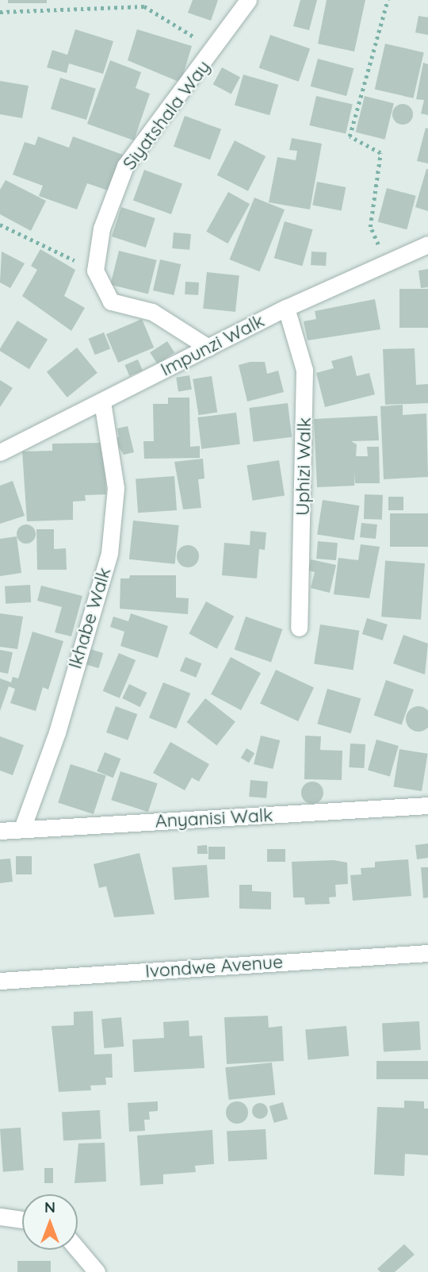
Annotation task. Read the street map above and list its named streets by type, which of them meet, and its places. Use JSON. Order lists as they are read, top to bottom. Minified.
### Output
{"streets":{"street":["Siyatshala Way","Impunzi Walk","Uphizi Walk","Ikhabe Walk","Anyanisi Walk","Ivondwe Avenue"]},"crossings":[["Impunzi Walk","Uphizi Walk"],["Impunzi Walk","Ikhabe Walk"],["Ikhabe Walk","Anyanisi Walk"]],"north":"top"}
